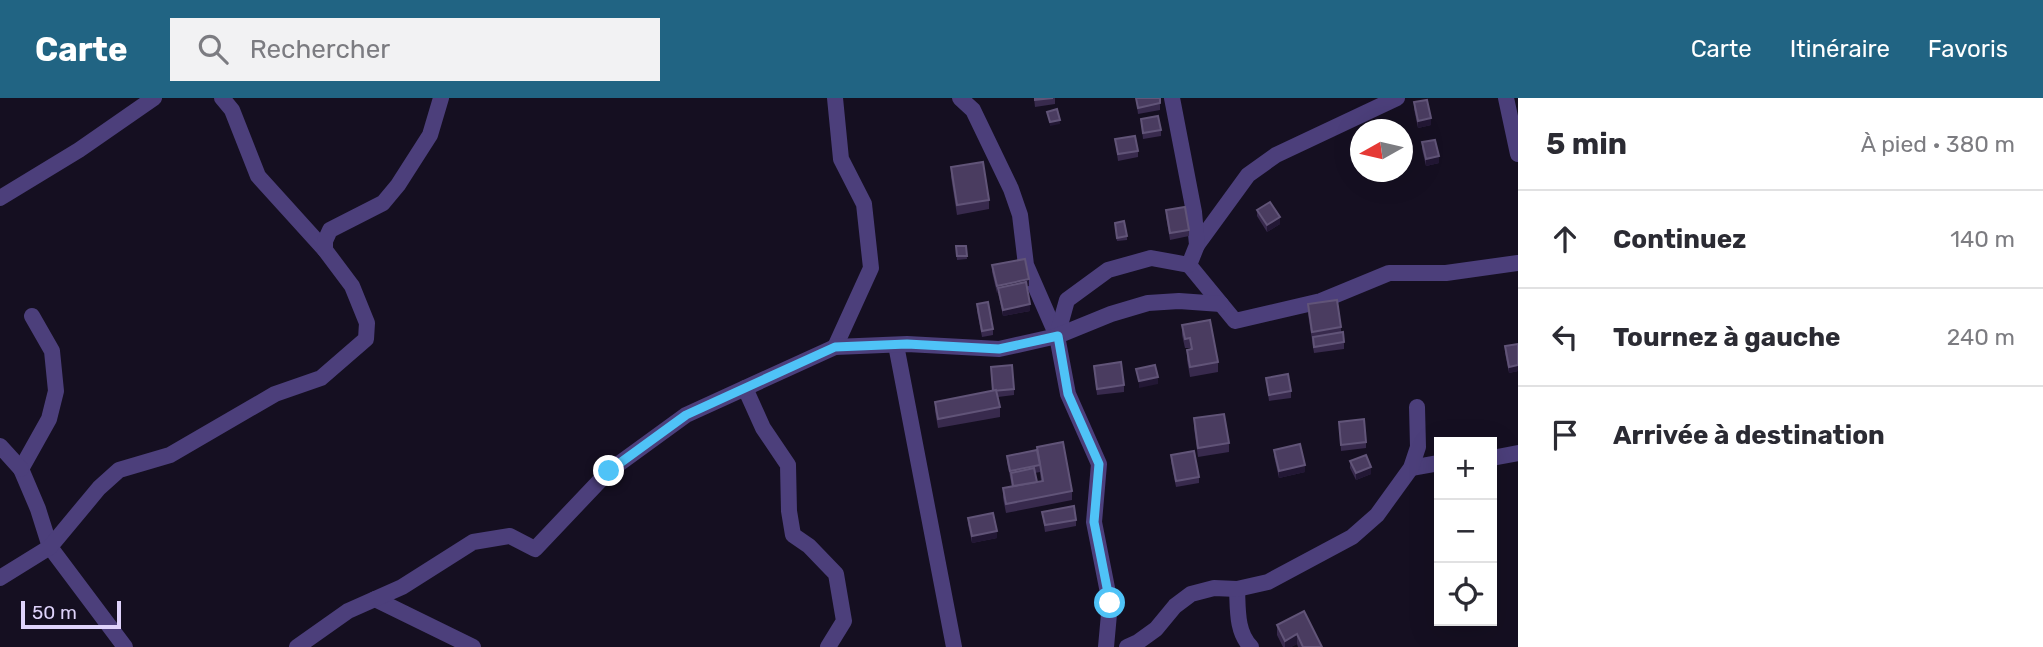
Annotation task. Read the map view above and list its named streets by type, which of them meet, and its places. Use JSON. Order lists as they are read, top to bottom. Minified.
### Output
{"scale_bar":"50 m","north":"left","page":{"header":"Carte","search":"Rechercher","nav":["Carte","Itinéraire","Favoris"],"heading":["5 min","À pied · 380 m"],"list":[["Continuez","140 m"],["Tournez à gauche","240 m"],"Arrivée à destination"],"map_buttons":["+","−"],"scale":"50 m"}}
